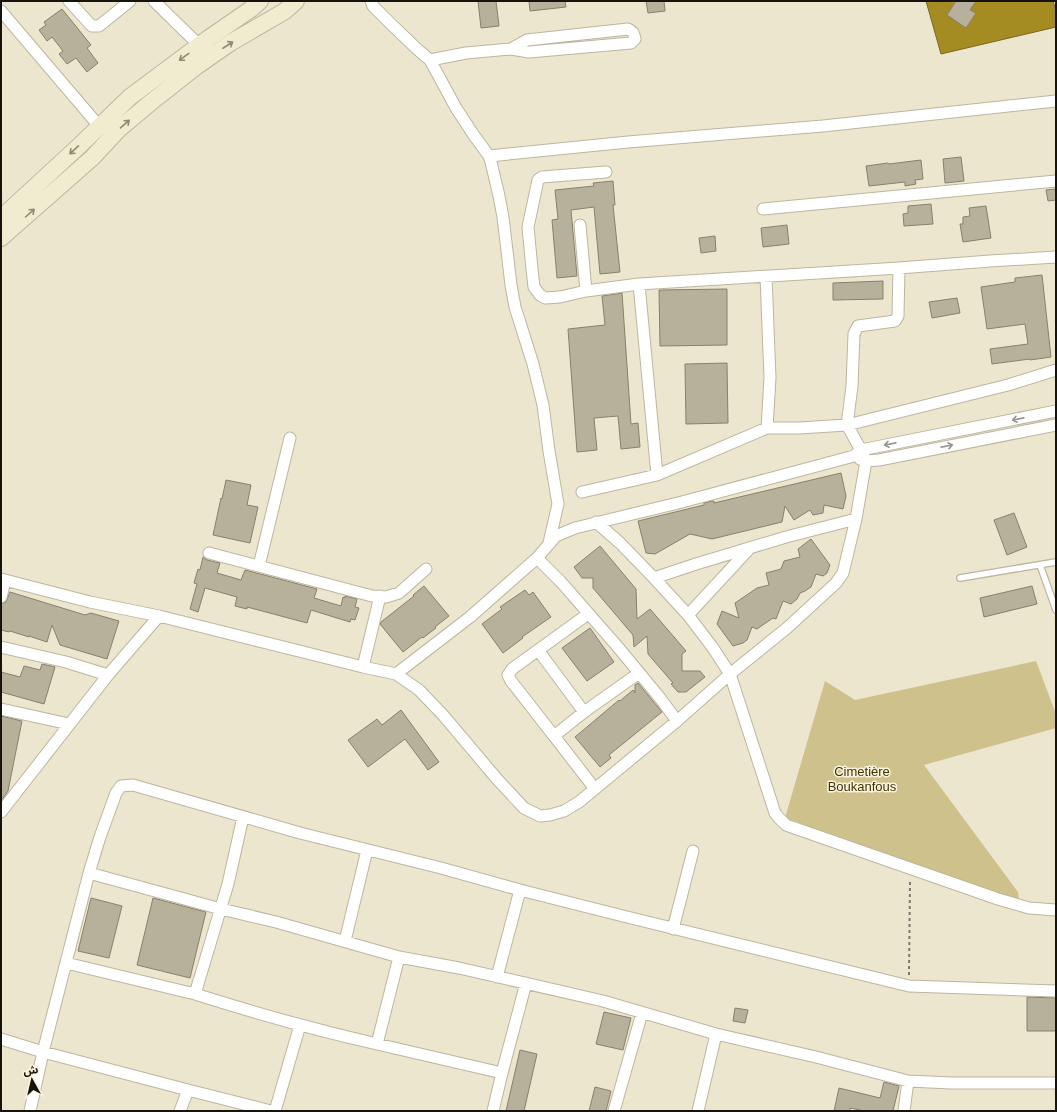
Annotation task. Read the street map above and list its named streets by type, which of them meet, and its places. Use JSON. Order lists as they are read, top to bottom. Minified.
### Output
{"parks":["Cimetière Boukanfous"],"north":"top"}
